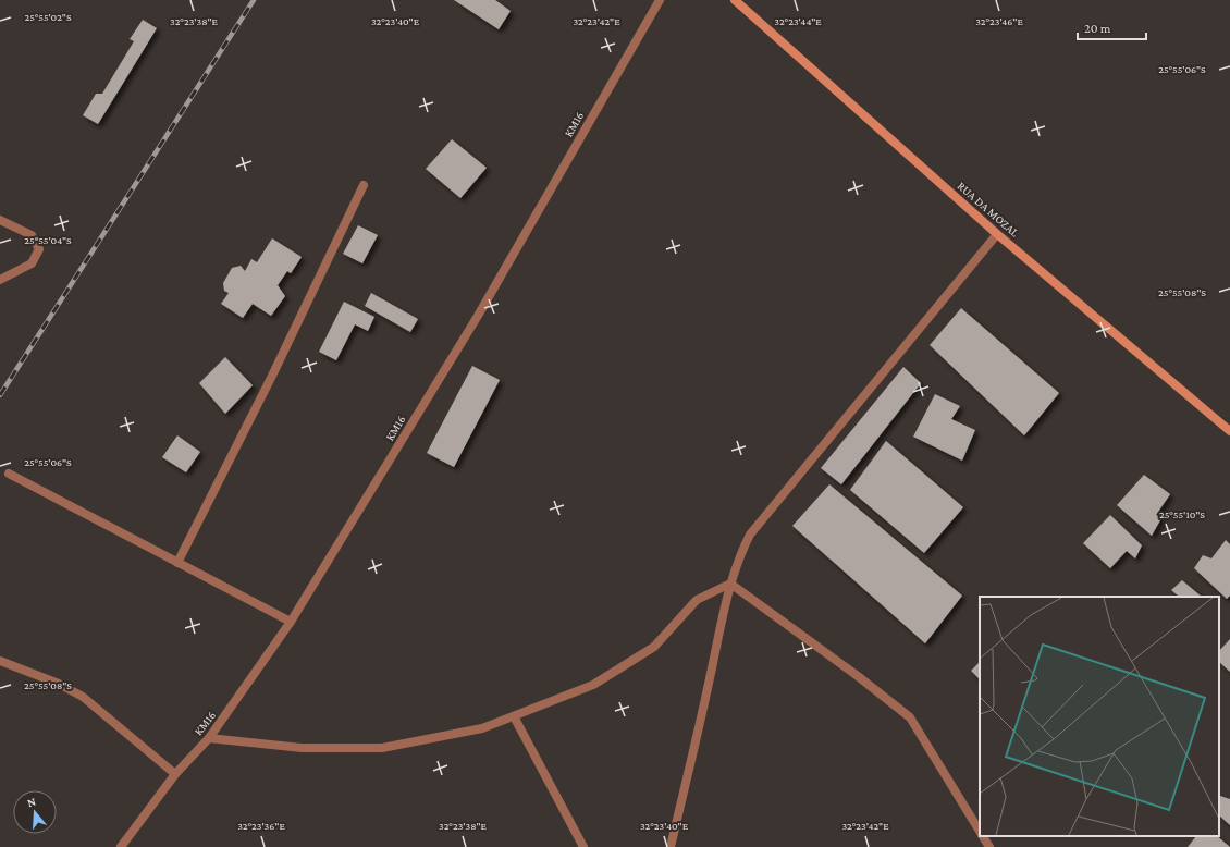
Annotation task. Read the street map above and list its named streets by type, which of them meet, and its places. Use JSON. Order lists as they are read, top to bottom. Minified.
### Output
{"streets":{"main road":["RUA DA MOZAL"],"street":["KM16"]},"scale_bar":"20 m","north":"top","coordinates":["25°55'02\"S","32°23'38\"E","32°23'40\"E","32°23'42\"E","32°23'44\"E","32°23'46\"E","25°55'06\"S","25°55'04\"S","25°55'08\"S","25°55'10\"S","32°23'36\"E"]}
